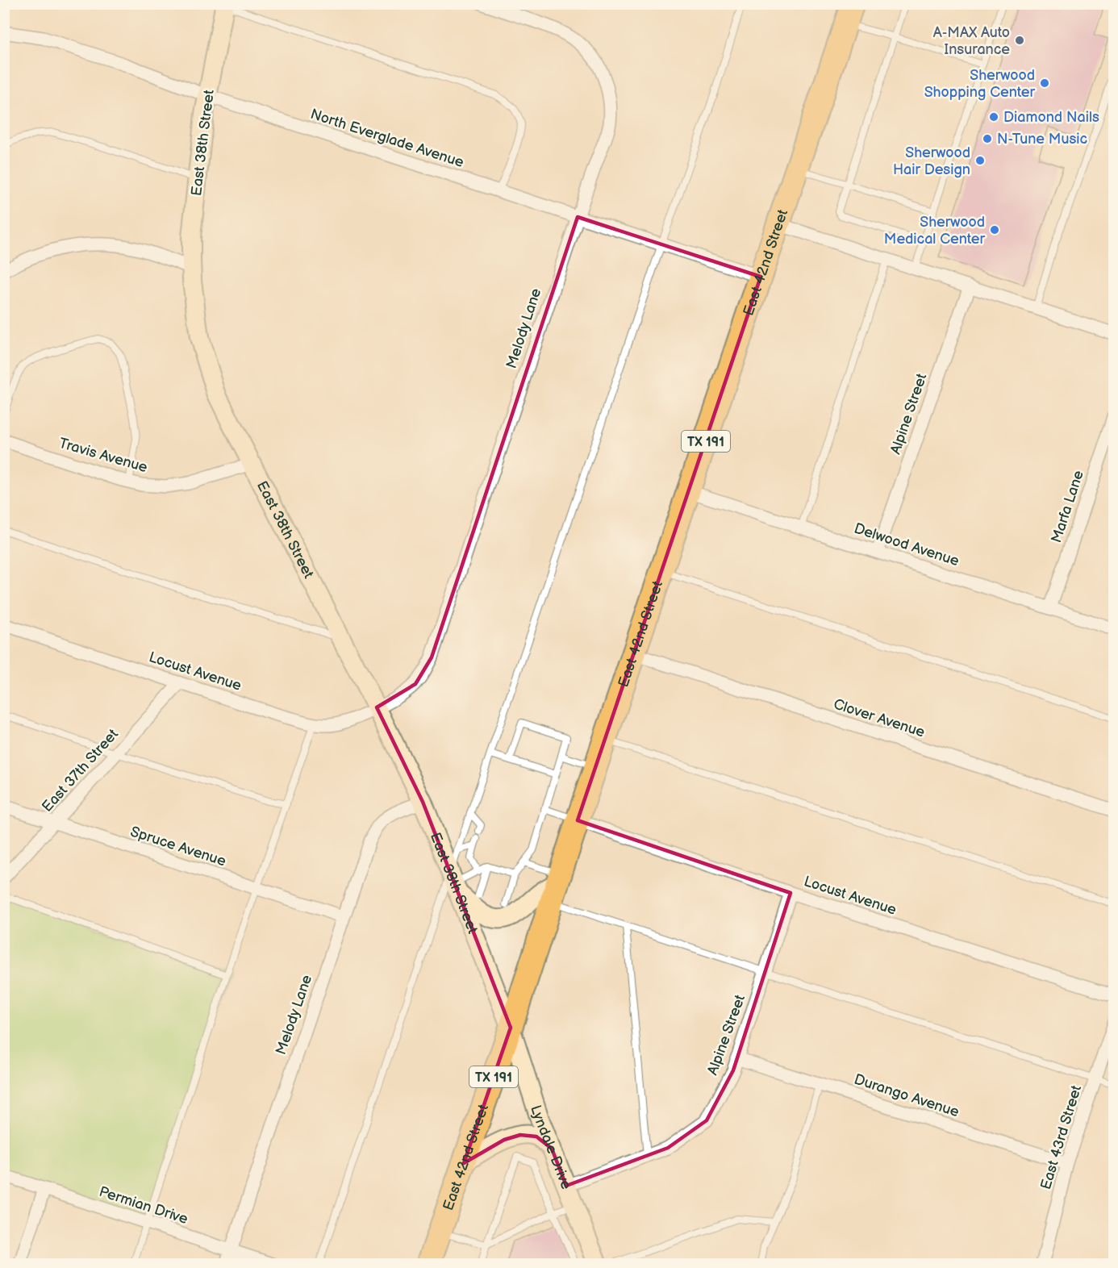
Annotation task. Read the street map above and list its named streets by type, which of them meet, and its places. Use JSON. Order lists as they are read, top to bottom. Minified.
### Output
{"streets":{"highway":["East 42nd Street","TX 191"],"street":["North Everglade Avenue","East 38th Street","Melody Lane","Alpine Street","Travis Avenue","Marfa Lane","Delwood Avenue","Locust Avenue","Clover Avenue","East 37th Street","Spruce Avenue","Durango Avenue","East 43rd Street","Lyndale Drive","Permian Drive"]},"crossings":[["North Everglade Avenue","East 38th Street"],["North Everglade Avenue","East 42nd Street"],["North Everglade Avenue","Melody Lane"],["East 38th Street","East 42nd Street"],["East 38th Street","Melody Lane"],["East 38th Street","Travis Avenue"],["East 38th Street","Locust Avenue"],["East 38th Street","Lyndale Drive"],["East 42nd Street","Delwood Avenue"],["East 42nd Street","Locust Avenue"],["East 42nd Street","Clover Avenue"],["East 42nd Street","Lyndale Drive"],["Melody Lane","Locust Avenue"],["Melody Lane","Spruce Avenue"],["Melody Lane","Permian Drive"],["Alpine Street","Delwood Avenue"],["Alpine Street","Locust Avenue"],["Alpine Street","Durango Avenue"],["Alpine Street","Lyndale Drive"],["Marfa Lane","Delwood Avenue"],["Locust Avenue","East 37th Street"],["East 37th Street","Spruce Avenue"],["Durango Avenue","East 43rd Street"]],"places":["A-MAX Auto Insurance","Sherwood Shopping Center","Diamond Nails","N-Tune Music","Sherwood Hair Design","Sherwood Medical Center"]}
